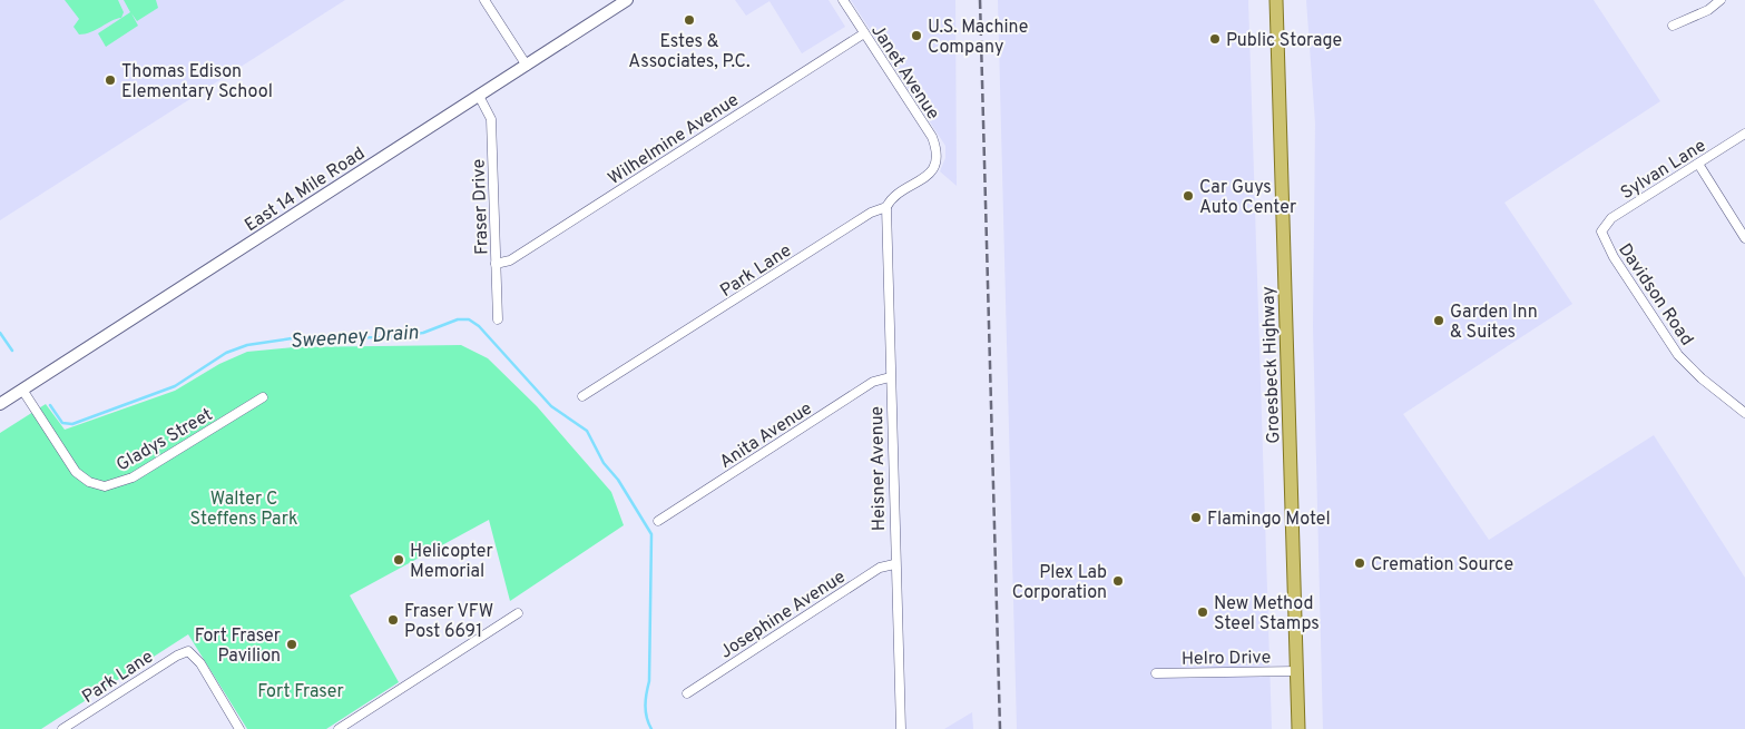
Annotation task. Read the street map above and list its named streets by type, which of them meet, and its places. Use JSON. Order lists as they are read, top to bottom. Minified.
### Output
{"streets":{"main road":["East 14 Mile Road","Groesbeck Highway"],"street":["Janet Avenue","Wilhelmine Avenue","Sylvan Lane","Fraser Drive","Park Lane","Davidson Road","Anita Avenue","Gladys Street","Heisner Avenue","Josephine Avenue","Helro Drive"]},"crossings":[["Janet Avenue","Wilhelmine Avenue"],["Janet Avenue","Park Lane"],["Wilhelmine Avenue","Fraser Drive"],["Sylvan Lane","Davidson Road"],["East 14 Mile Road","Fraser Drive"],["East 14 Mile Road","Gladys Street"],["Park Lane","Heisner Avenue"],["Groesbeck Highway","Helro Drive"],["Anita Avenue","Heisner Avenue"],["Heisner Avenue","Josephine Avenue"]],"water":["Sweeney Drain"],"parks":["Walter C Steffens Park","Fort Fraser"],"places":["Estes & Associates, P.C.","U.S. Machine Company","Public Storage","Thomas Edison Elementary School","Car Guys Auto Center","Garden Inn & Suites","Flamingo Motel","Helicopter Memorial","Cremation Source","Plex Lab Corporation","New Method Steel Stamps","Fraser VFW Post 6691","Fort Fraser Pavilion"]}
